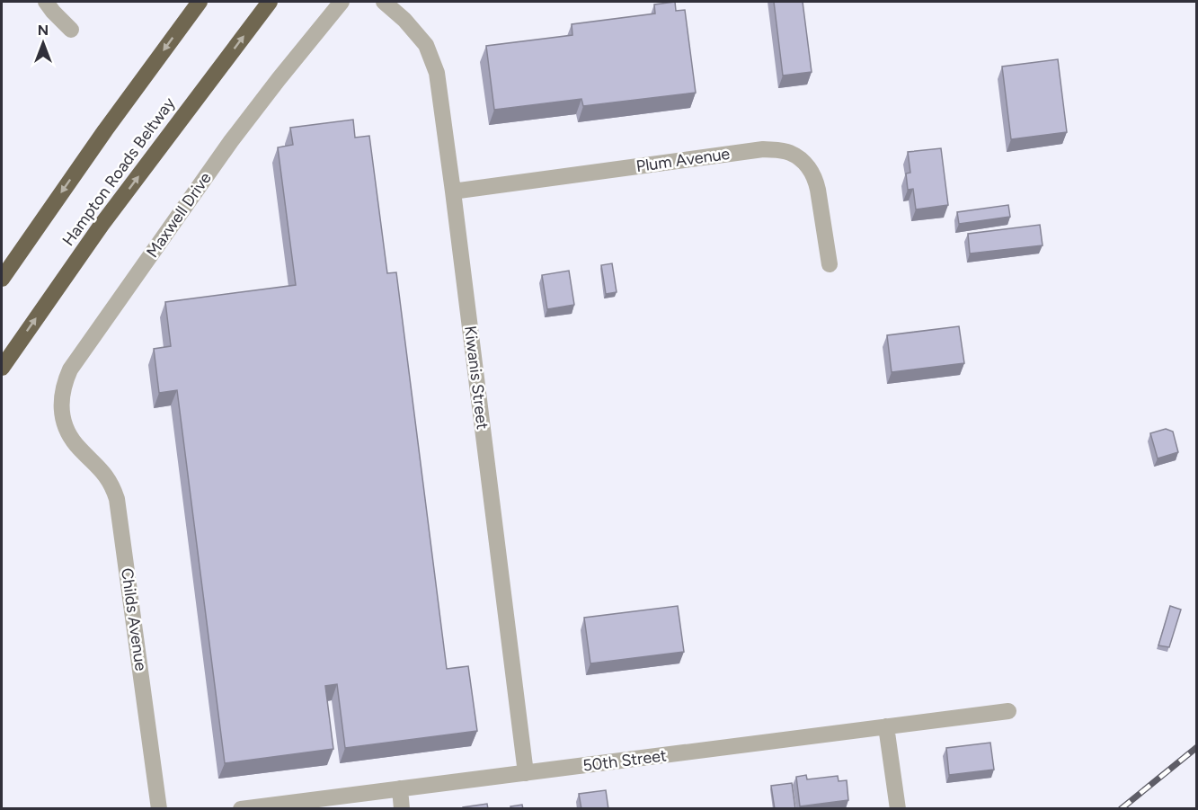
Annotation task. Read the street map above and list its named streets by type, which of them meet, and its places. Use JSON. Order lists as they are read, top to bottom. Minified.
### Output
{"streets":{"highway":["Hampton Roads Beltway"],"street":["Plum Avenue","Maxwell Drive","Kiwanis Street","Childs Avenue","50th Street"]},"crossings":[["Plum Avenue","Kiwanis Street"],["Maxwell Drive","Childs Avenue"],["Kiwanis Street","50th Street"]],"north":"top"}
